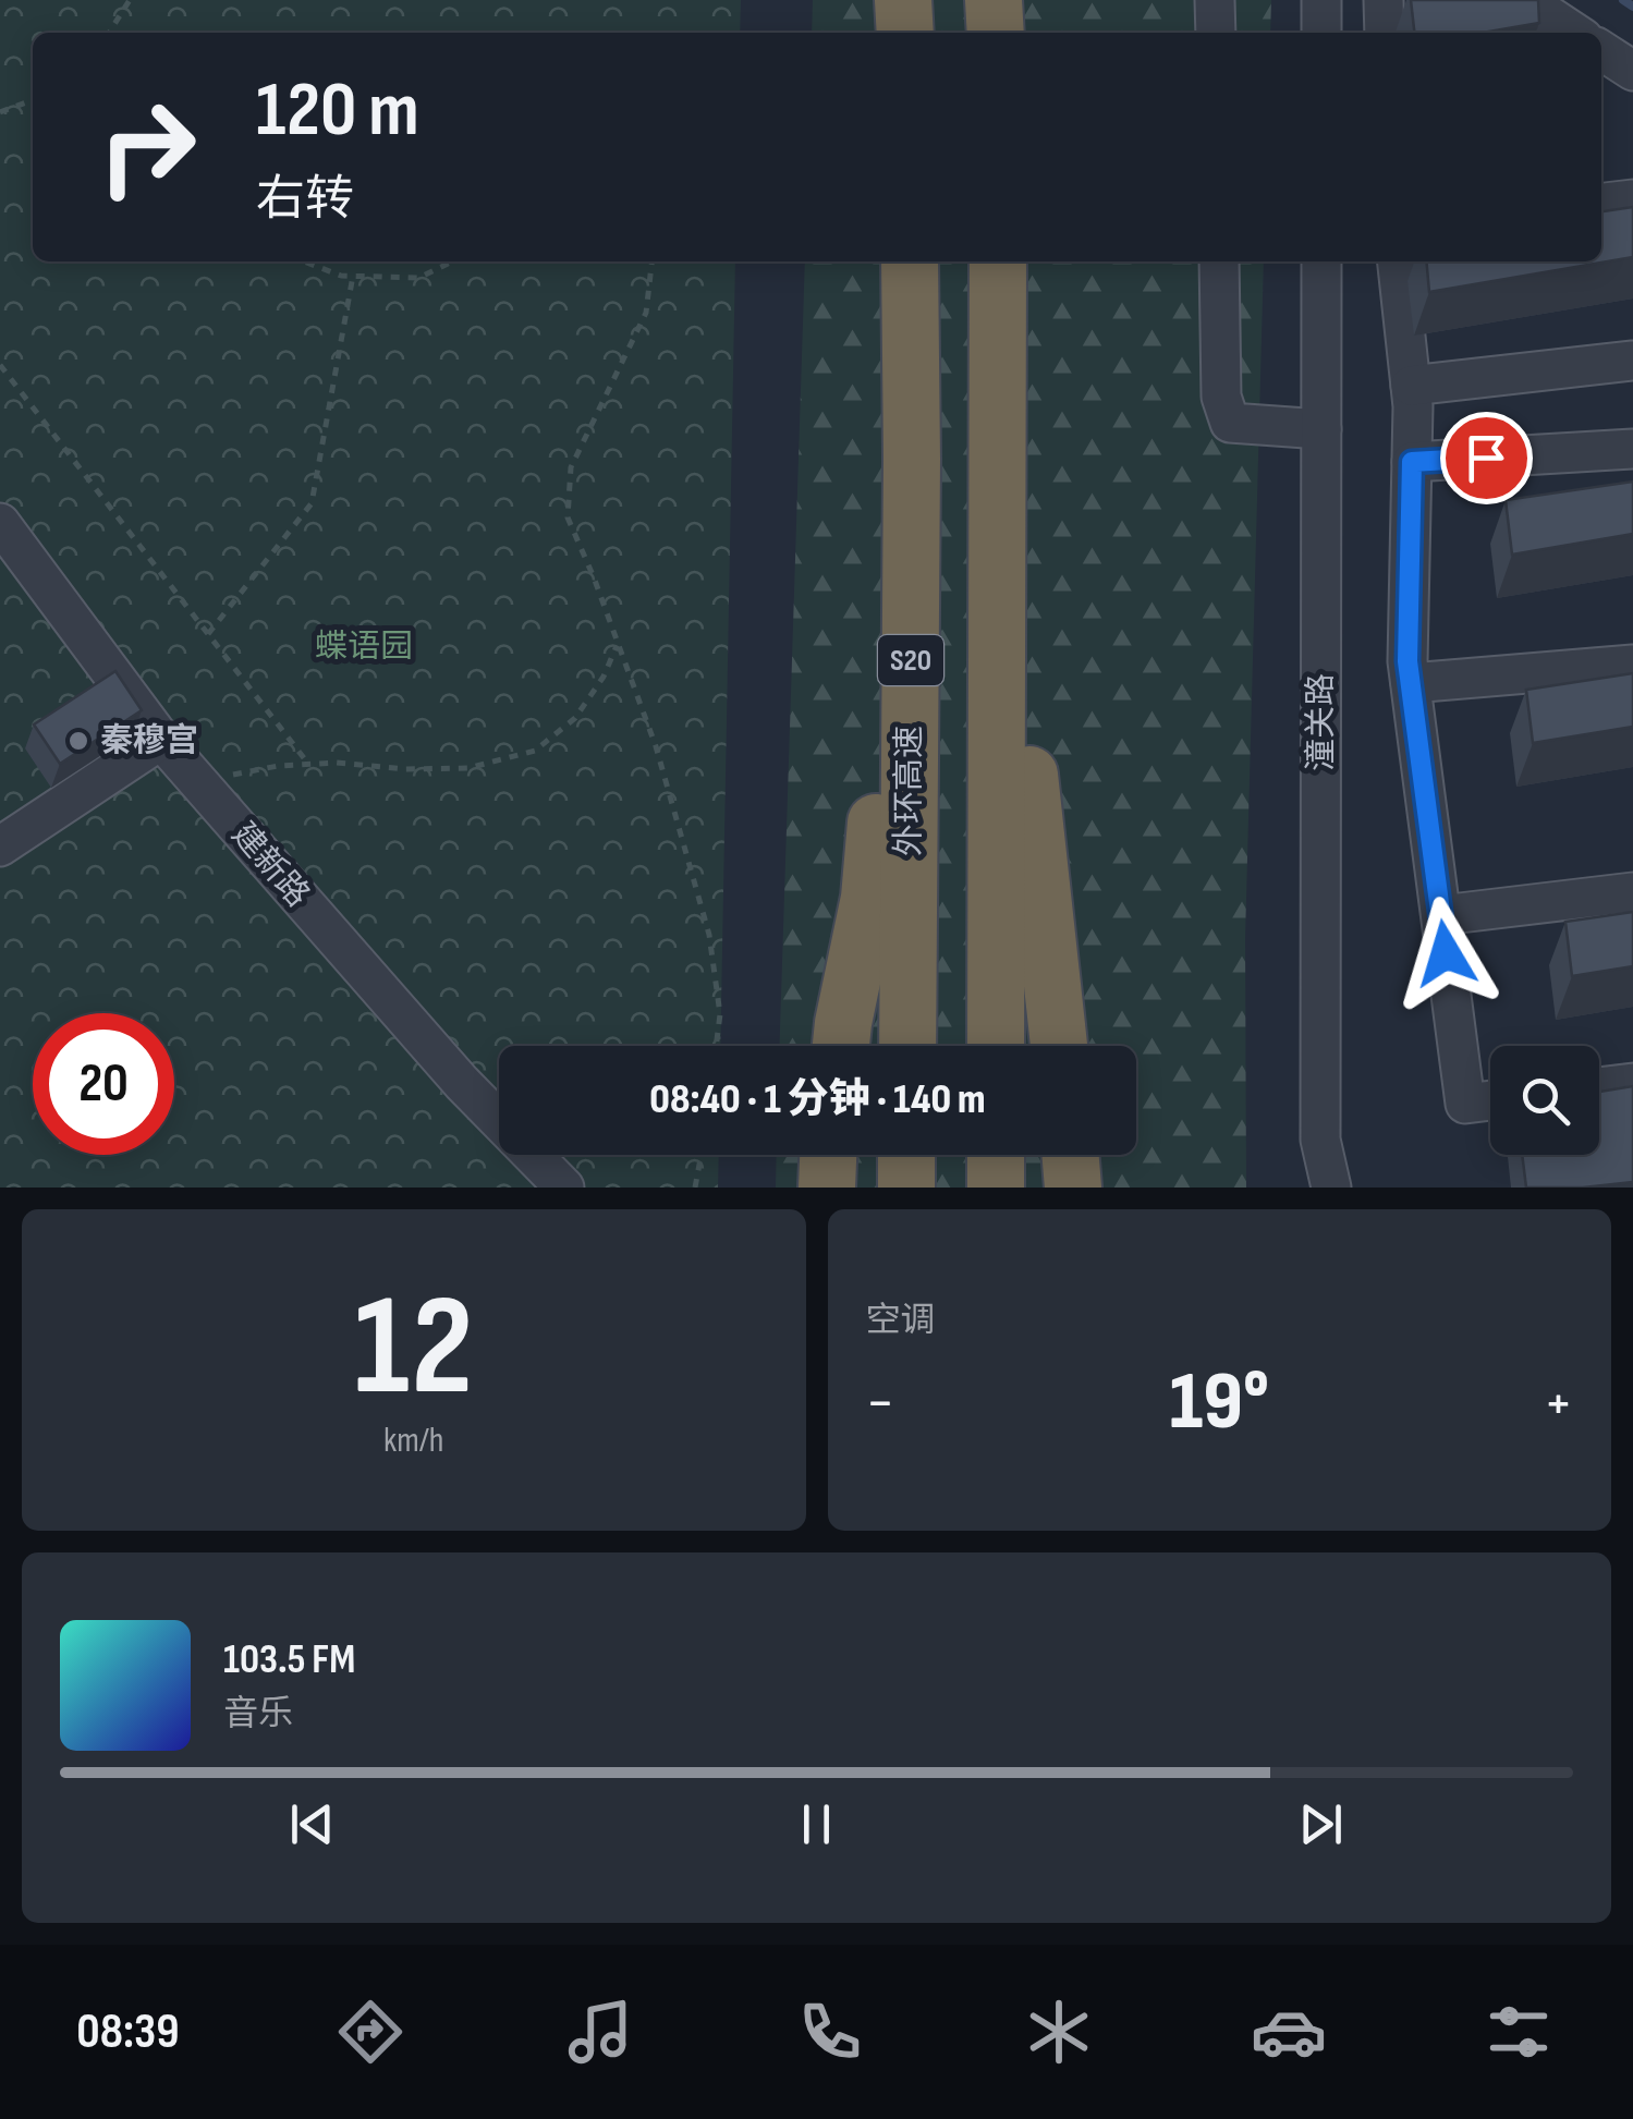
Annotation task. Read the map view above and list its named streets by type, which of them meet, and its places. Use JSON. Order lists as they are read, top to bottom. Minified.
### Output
{"streets":{"highway":["S20","外环高速"],"street":["潼关路","建新路"]},"parks":["蝶语园"],"places":["秦穆宫"],"page":{"turn":["120 m","右转"],"limit":"20","trip":"08:40 · 1 分钟 · 140 m","tile":[["12","km/h"],"空调"],"heat":["−","19°","+"],"song":["103.5 FM","音乐"],"tabs":"08:39"}}
